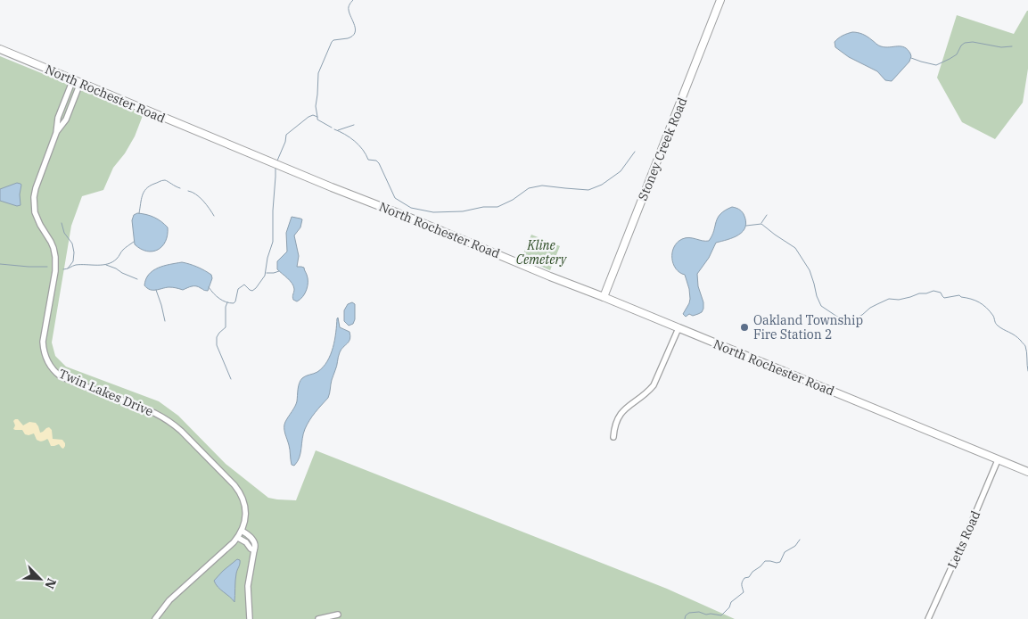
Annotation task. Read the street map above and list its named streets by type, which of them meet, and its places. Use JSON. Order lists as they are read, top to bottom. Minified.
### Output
{"streets":{"main road":["North Rochester Road","Stoney Creek Road"],"street":["Twin Lakes Drive","Letts Road"]},"crossings":[["North Rochester Road","Stoney Creek Road"],["North Rochester Road","Twin Lakes Drive"],["North Rochester Road","Letts Road"]],"parks":["Kline Cemetery"],"places":["Oakland Township Fire Station 2"],"north":"bottom right"}
